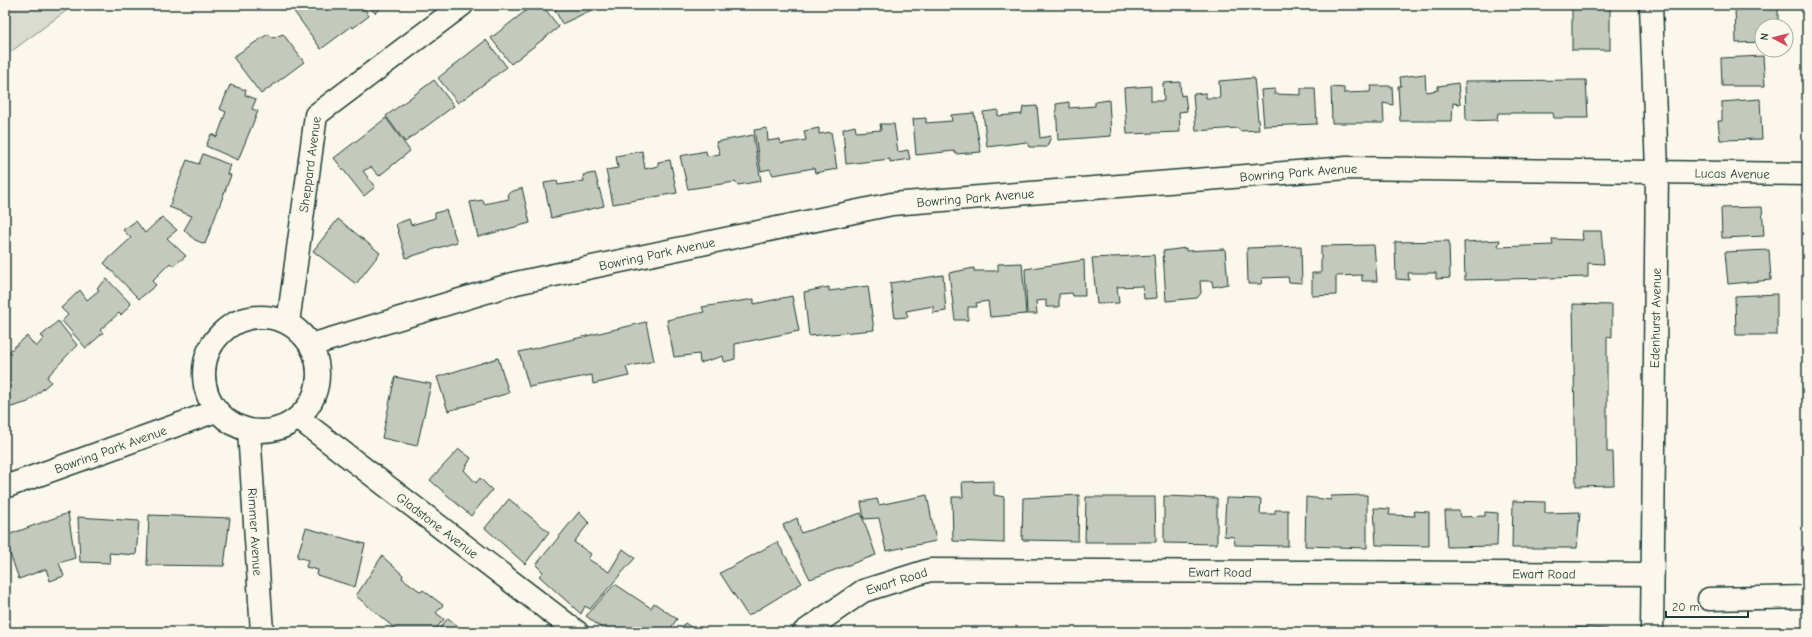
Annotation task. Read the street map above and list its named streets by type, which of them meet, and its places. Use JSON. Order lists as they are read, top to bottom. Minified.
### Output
{"streets":{"street":["Sheppard Avenue","Bowring Park Avenue","Lucas Avenue","Edenhurst Avenue","Gladstone Avenue","Rimmer Avenue","Ewart Road"]},"crossings":[["Sheppard Avenue","Bowring Park Avenue"],["Sheppard Avenue","Gladstone Avenue"],["Sheppard Avenue","Rimmer Avenue"],["Bowring Park Avenue","Lucas Avenue"],["Bowring Park Avenue","Edenhurst Avenue"],["Bowring Park Avenue","Gladstone Avenue"],["Bowring Park Avenue","Rimmer Avenue"],["Lucas Avenue","Edenhurst Avenue"],["Edenhurst Avenue","Ewart Road"],["Gladstone Avenue","Rimmer Avenue"]],"scale_bar":"20 m","north":"left"}
